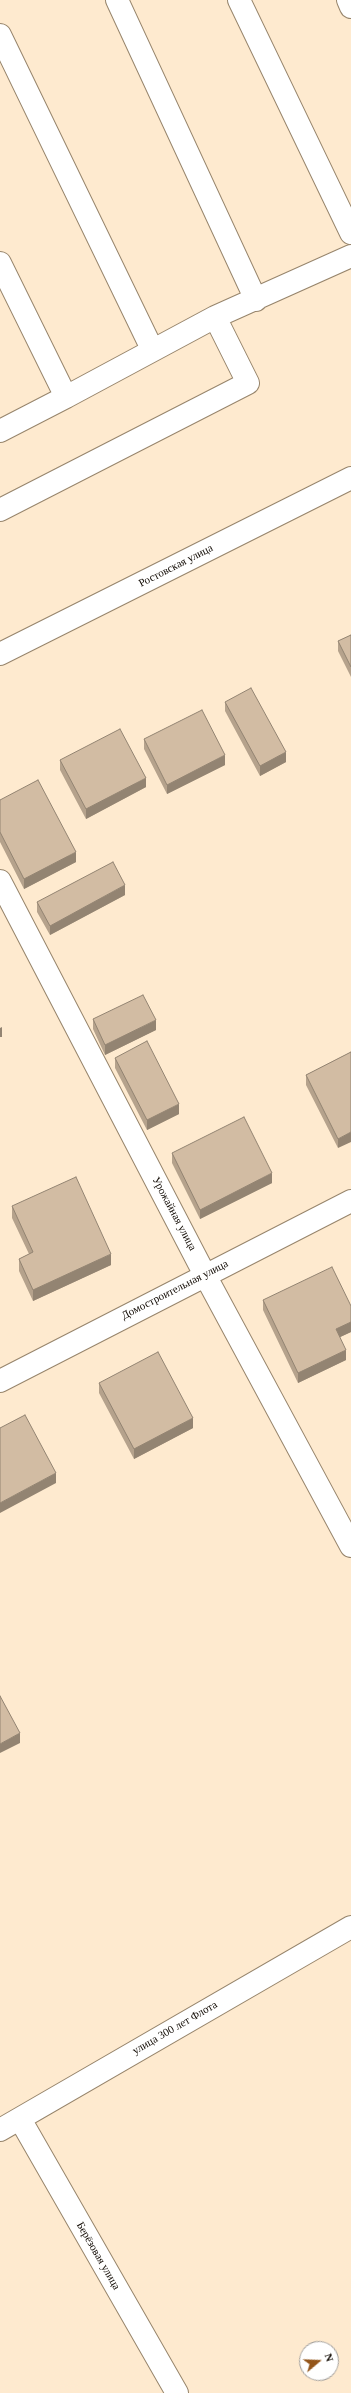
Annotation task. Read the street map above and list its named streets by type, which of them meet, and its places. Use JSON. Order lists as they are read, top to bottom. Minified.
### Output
{"streets":{"street":["Ростовская улица","Урожайная улица","Домостроительная улица","улица 300 лет Флота","Берёзовая улица"]},"crossings":[["Урожайная улица","Домостроительная улица"],["улица 300 лет Флота","Берёзовая улица"]],"north":"right"}
